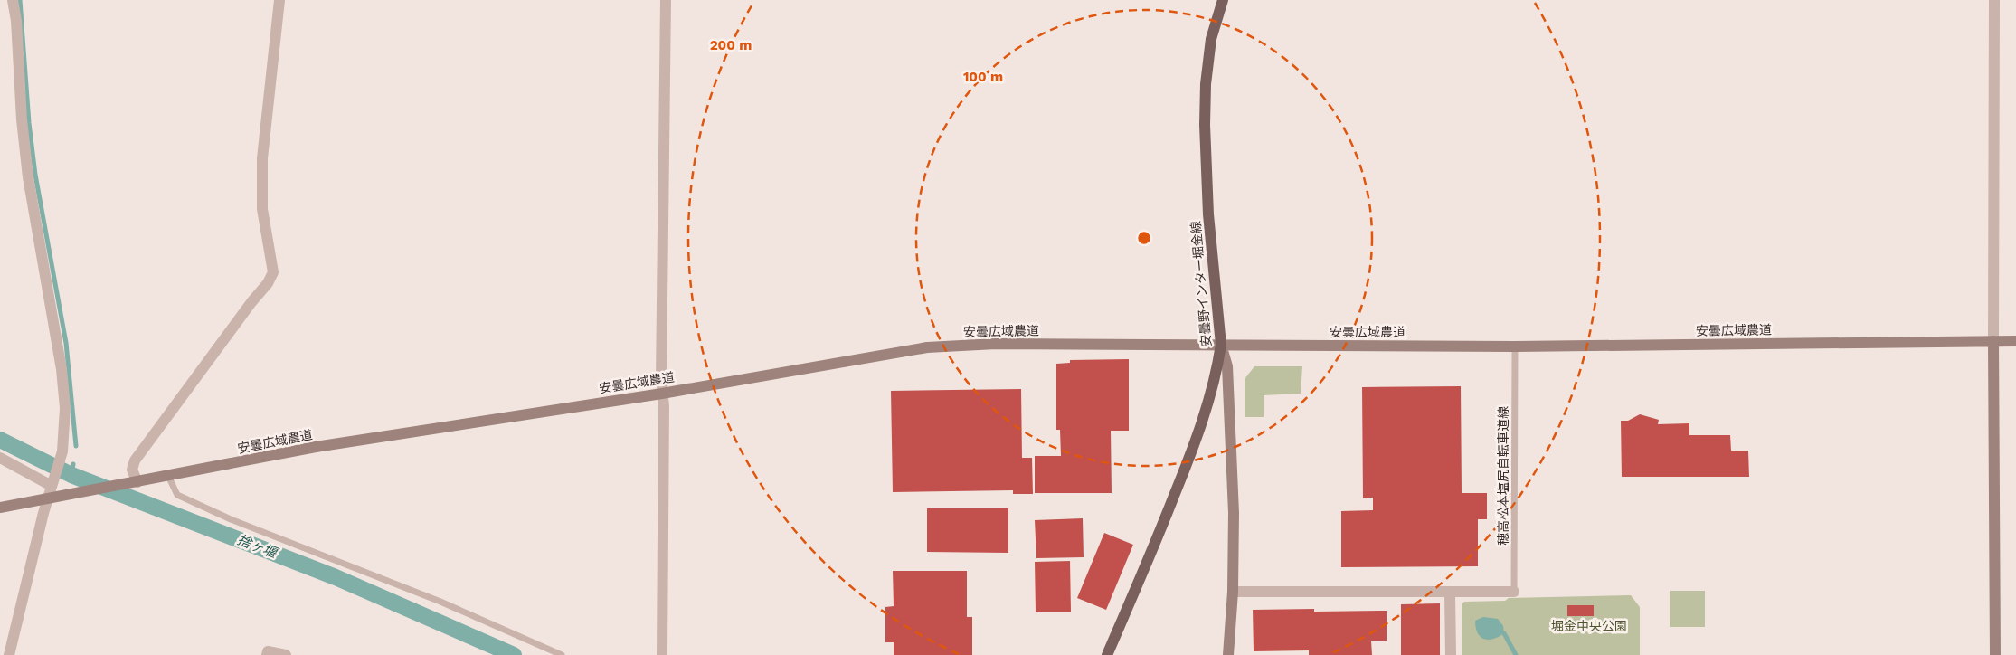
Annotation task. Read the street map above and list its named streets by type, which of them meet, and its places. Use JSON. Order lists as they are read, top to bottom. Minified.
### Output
{"streets":{"main road":["安曇野インター堀金線"],"street":["安曇広域農道"],"lane":["穂高松本塩尻自転車道線"]},"crossings":[["安曇野インター堀金線","安曇広域農道"],["安曇広域農道","穂高松本塩尻自転車道線"]],"water":["捨ヶ堰"],"parks":["堀金中央公園"],"rings":["200 m","100 m"]}
